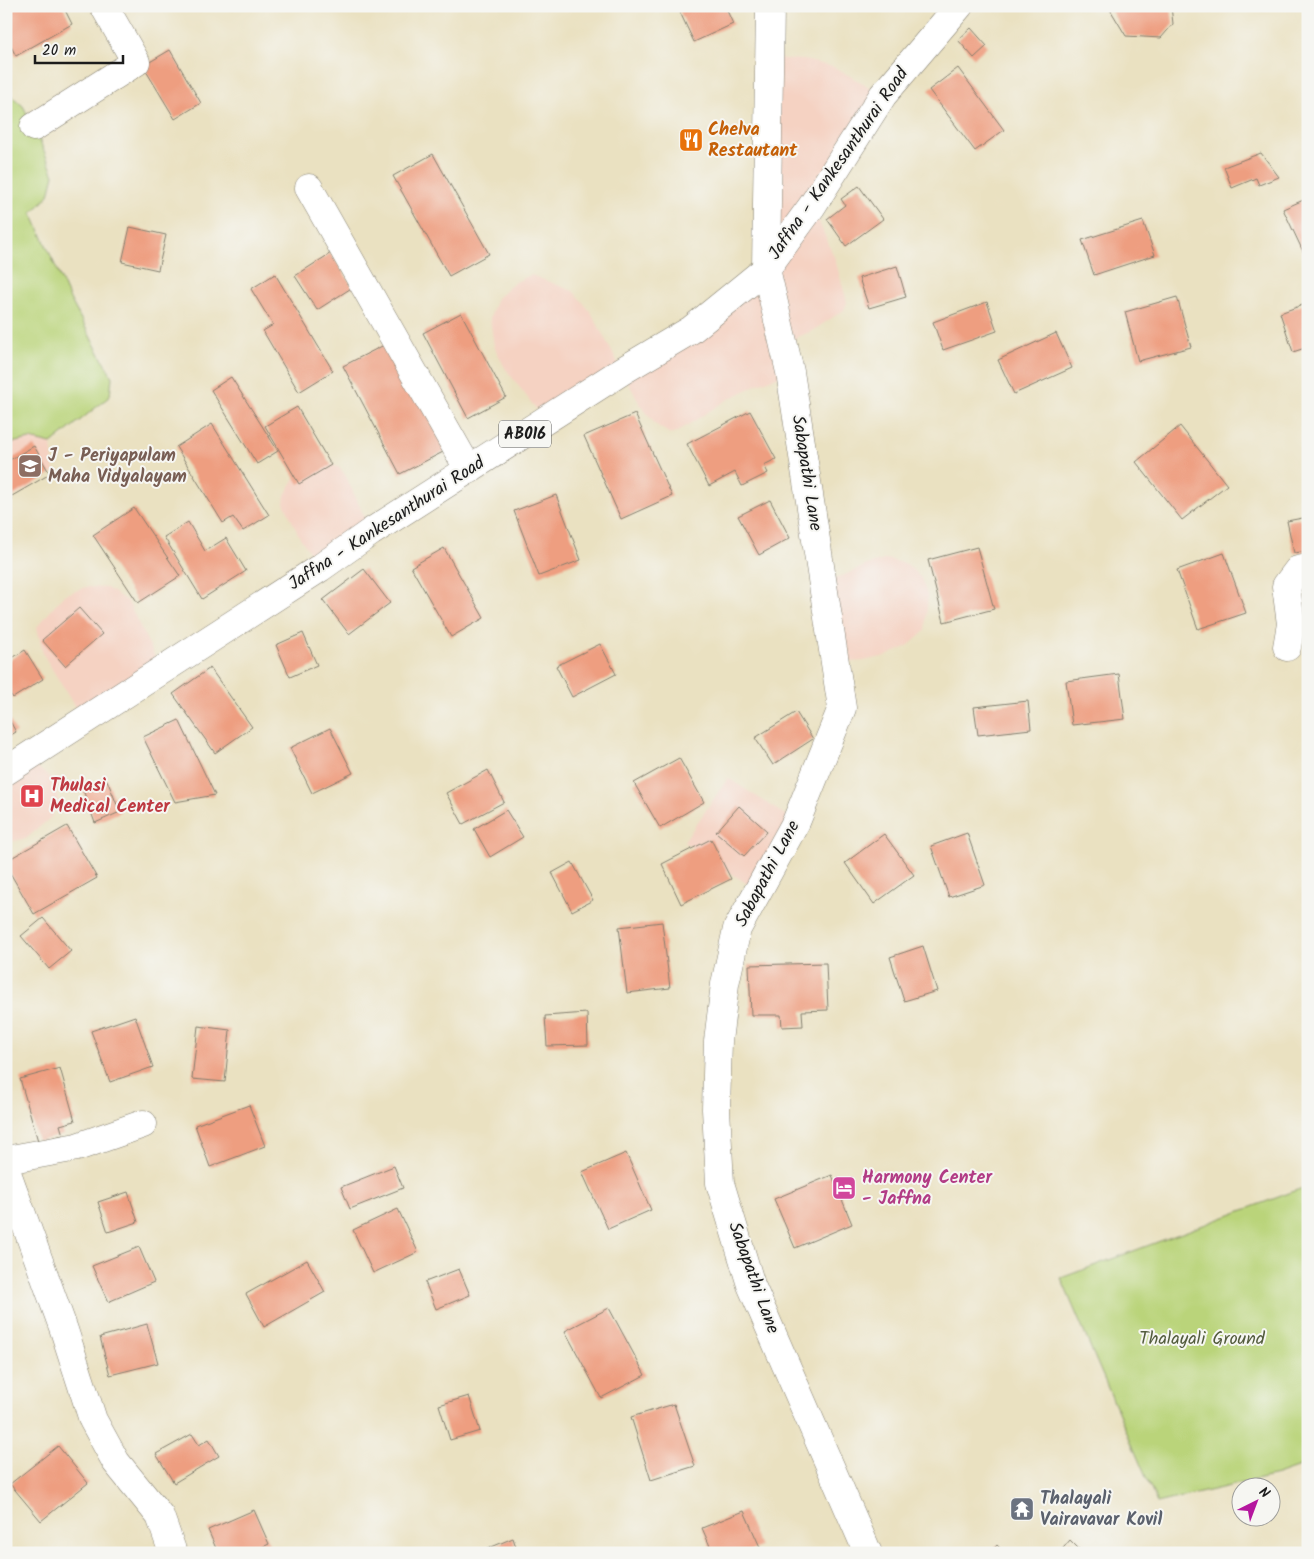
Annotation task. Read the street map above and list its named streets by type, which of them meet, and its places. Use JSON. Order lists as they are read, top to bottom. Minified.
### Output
{"streets":{"street":["Jaffna - Kankesanthurai Road","AB016","Sabapathi Lane"]},"crossings":[["Jaffna - Kankesanthurai Road","Sabapathi Lane"]],"parks":["Thalayali Ground"],"places":{"restaurant":["Chelva Restautant"],"school or university":["J - Periyapulam Maha Vidyalayam"],"hospital":["Thulasi Medical Center"],"hotel":["Harmony Center - Jaffna"],"temple":["Thalayali Vairavavar Kovil"]},"scale_bar":"20 m","north":"top right"}
